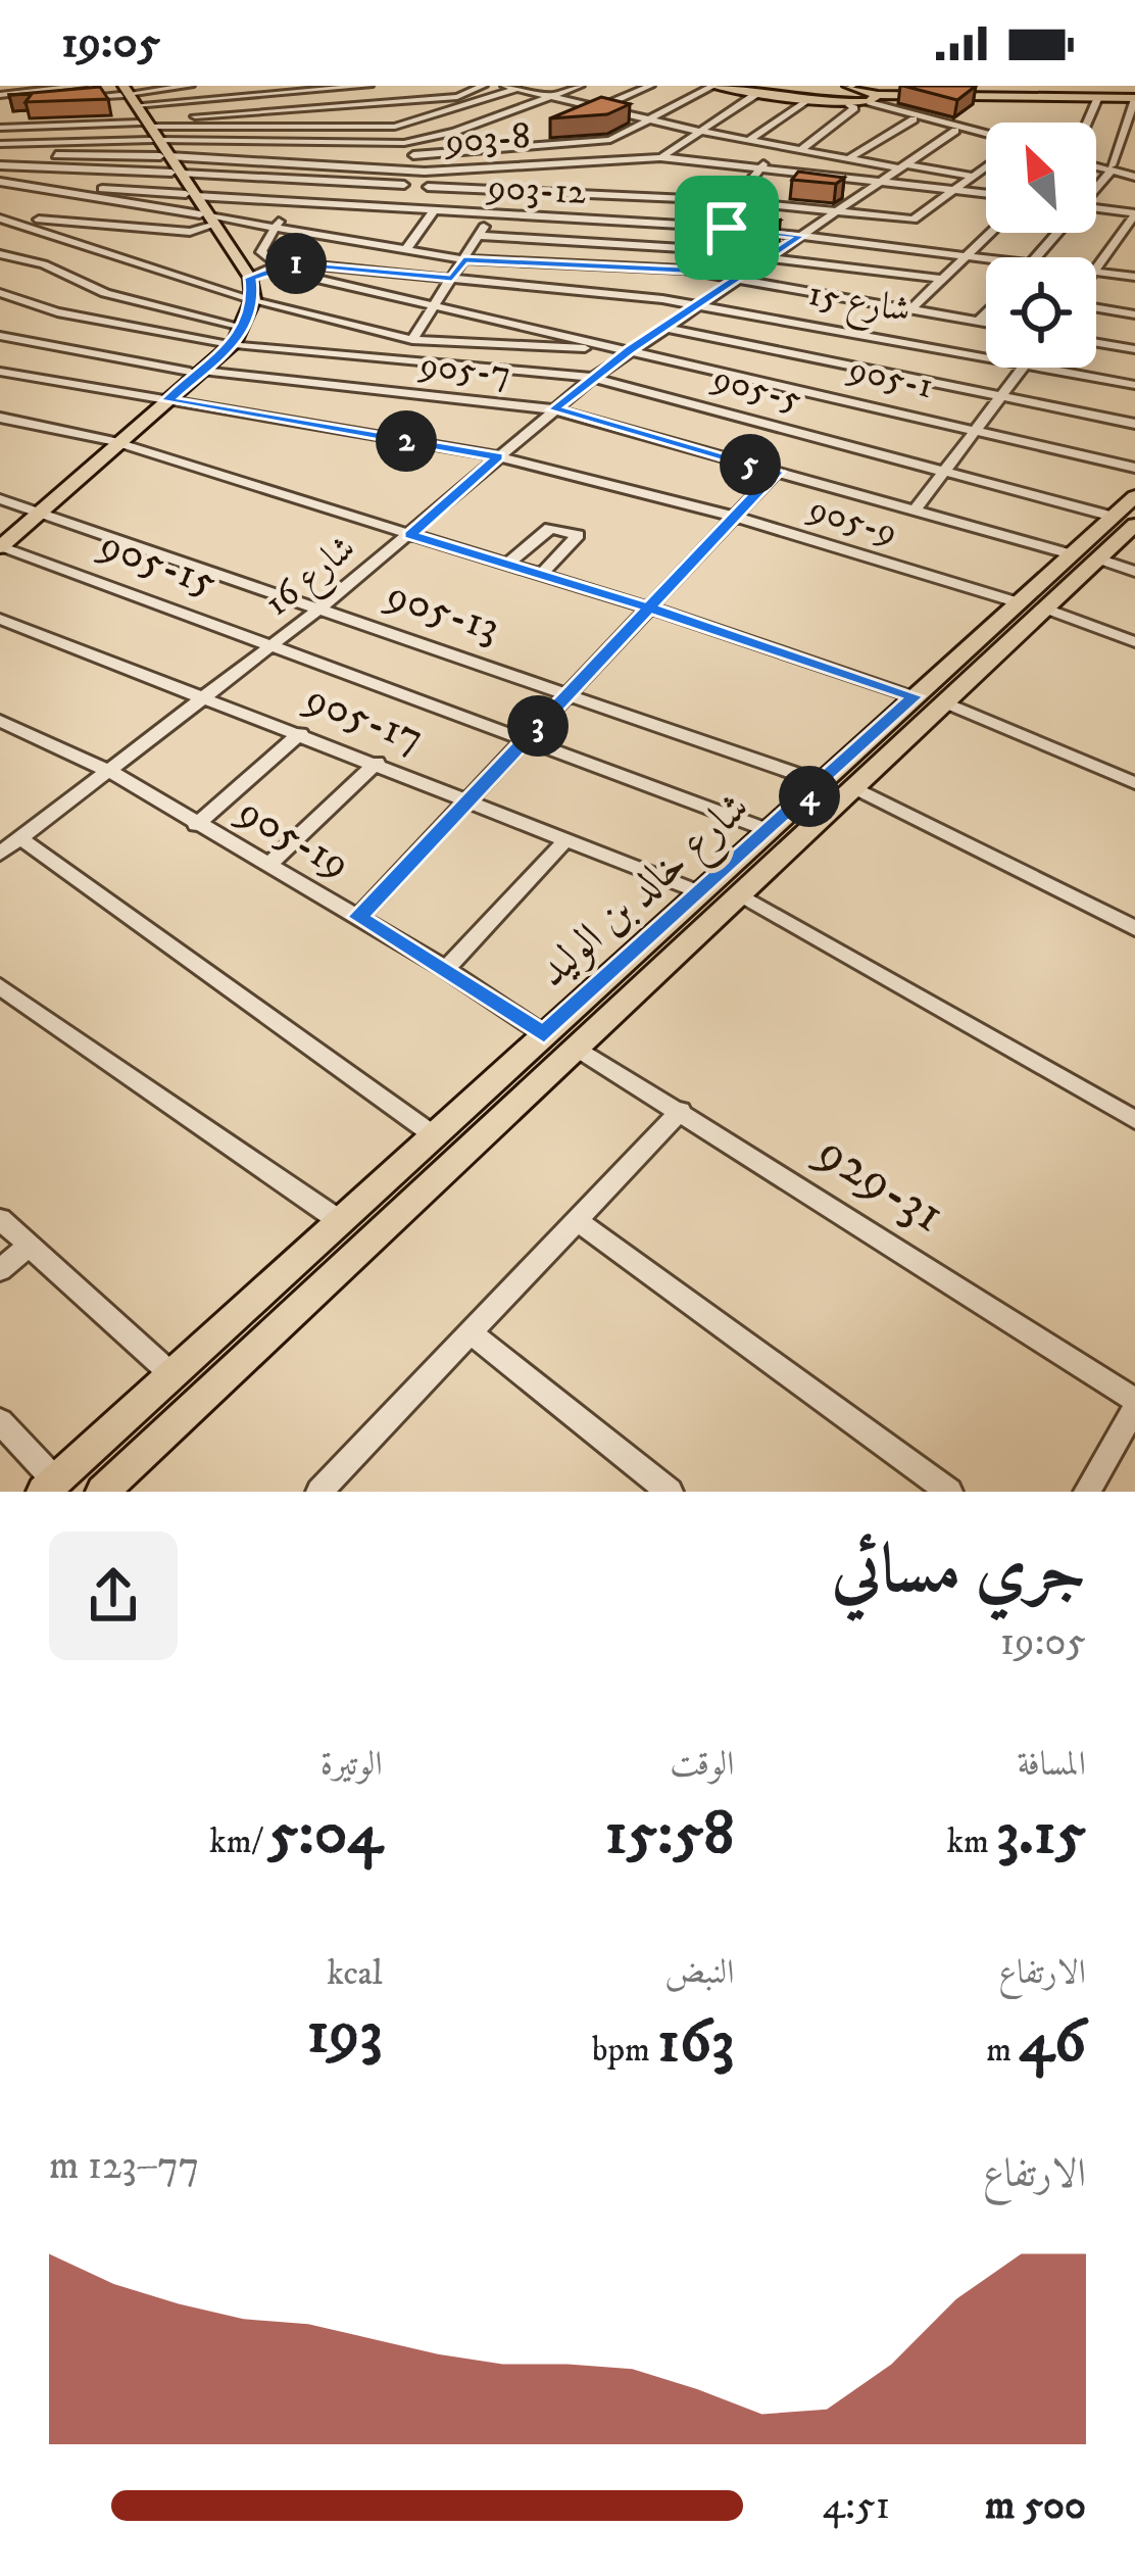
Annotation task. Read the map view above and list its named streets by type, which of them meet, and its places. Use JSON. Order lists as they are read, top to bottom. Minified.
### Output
{"streets":{"main road":["شارع خالد بن الوليد"],"street":["903-8","903-12","شارع 15","905-7","905-1","905-5","905-9","905-15","شارع 16","905-13","905-17","905-19","929-31"]},"crossings":[["903-8","شارع 16"],["903-12","شارع 16"],["شارع 15","905-1"],["شارع 15","شارع 16"],["905-7","شارع 16"],["905-7","شارع خالد بن الوليد"],["905-1","شارع 16"],["905-5","شارع 16"],["905-5","شارع خالد بن الوليد"],["905-9","شارع 16"],["905-9","شارع خالد بن الوليد"],["905-15","شارع 16"],["905-15","شارع خالد بن الوليد"],["شارع 16","905-13"],["شارع 16","905-17"],["شارع 16","905-19"],["905-13","شارع خالد بن الوليد"],["905-17","شارع خالد بن الوليد"],["905-19","شارع خالد بن الوليد"],["شارع خالد بن الوليد","929-31"]],"north":"top left","page":{"status":"19:05","pins":["1","2","5","3","4"],"heading":["جري مسائي","19:05"],"stats":[["المسافة","3.15 km"],["الوقت","15:58"],["الوتيرة","5:04 /km"],["الارتفاع","46 m"],["النبض","163 bpm"],["kcal","193"]],"chart":["الارتفاع","77–123 m"],"list":[{"name":"500 m","note":"4:51"}]}}
